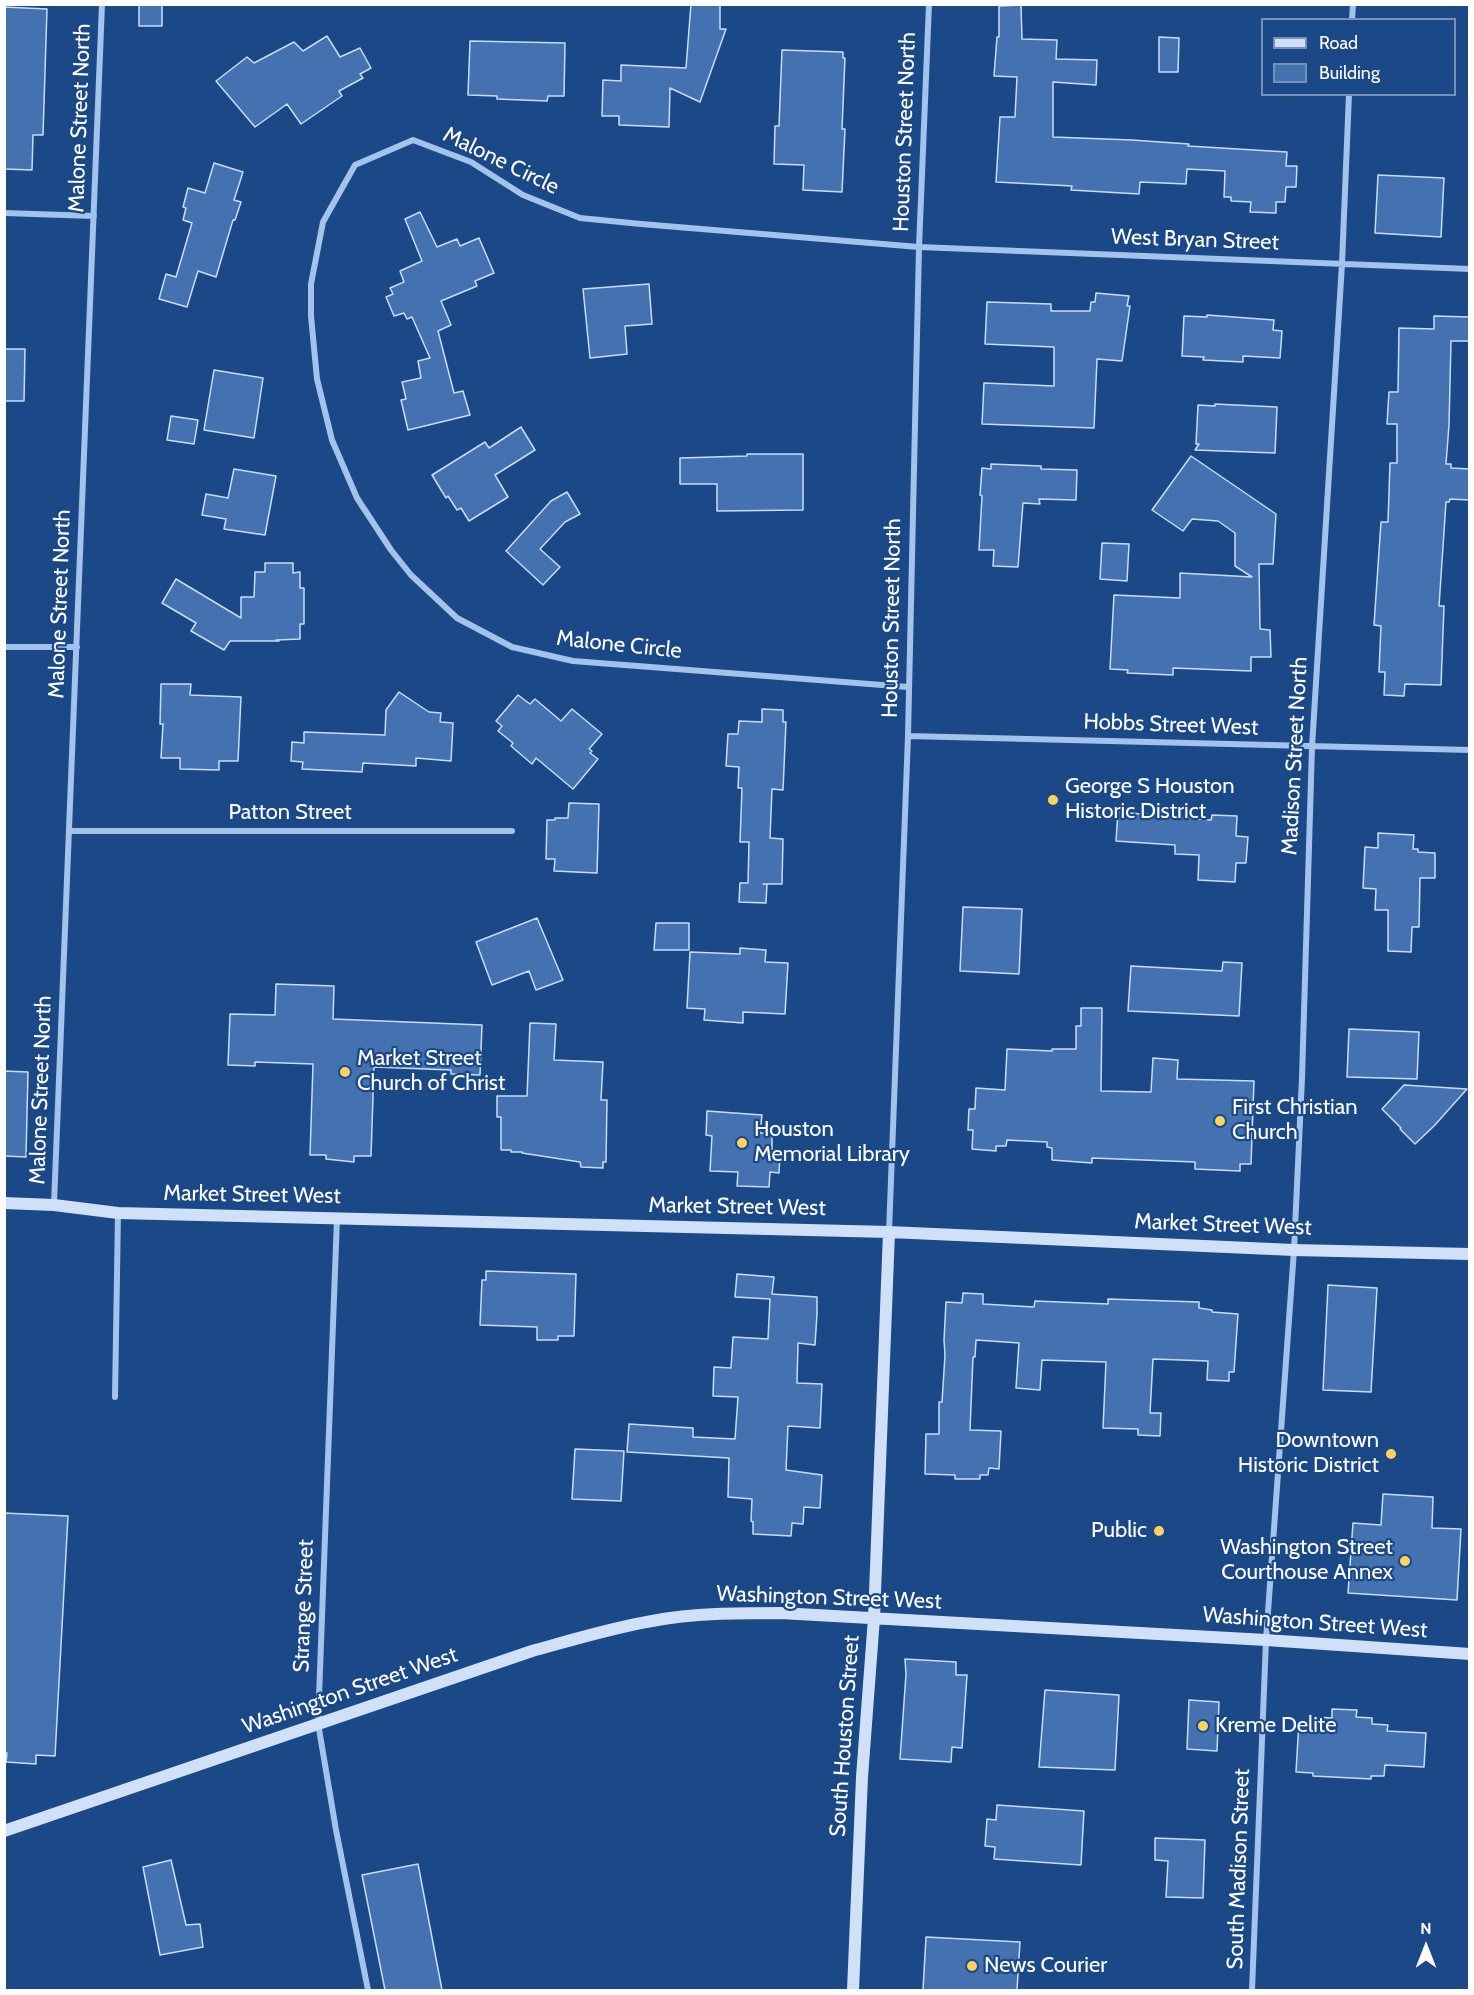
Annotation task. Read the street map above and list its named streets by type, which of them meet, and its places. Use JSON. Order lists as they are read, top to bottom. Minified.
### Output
{"streets":{"street":["Malone Street North","Houston Street North","Malone Circle","West Bryan Street","Hobbs Street West","Madison Street North","Patton Street","Market Street West","Washington Street West","Strange Street","South Houston Street","South Madison Street"]},"crossings":[["Malone Street North","Patton Street"],["Malone Street North","Market Street West"],["Houston Street North","Malone Circle"],["Houston Street North","West Bryan Street"],["Houston Street North","Hobbs Street West"],["Houston Street North","Market Street West"],["Houston Street North","South Houston Street"],["Malone Circle","West Bryan Street"],["West Bryan Street","Madison Street North"],["Hobbs Street West","Madison Street North"],["Madison Street North","Market Street West"],["Madison Street North","Washington Street West"],["Madison Street North","South Madison Street"],["Market Street West","Strange Street"],["Market Street West","South Houston Street"],["Washington Street West","Strange Street"],["Washington Street West","South Houston Street"],["Washington Street West","South Madison Street"]],"places":["George S Houston Historic District","Market Street Church of Christ","First Christian Church","Houston Memorial Library","Downtown Historic District","Public","Washington Street Courthouse Annex","Kreme Delite","News Courier"],"legend":["Road","Building"],"north":"top"}
